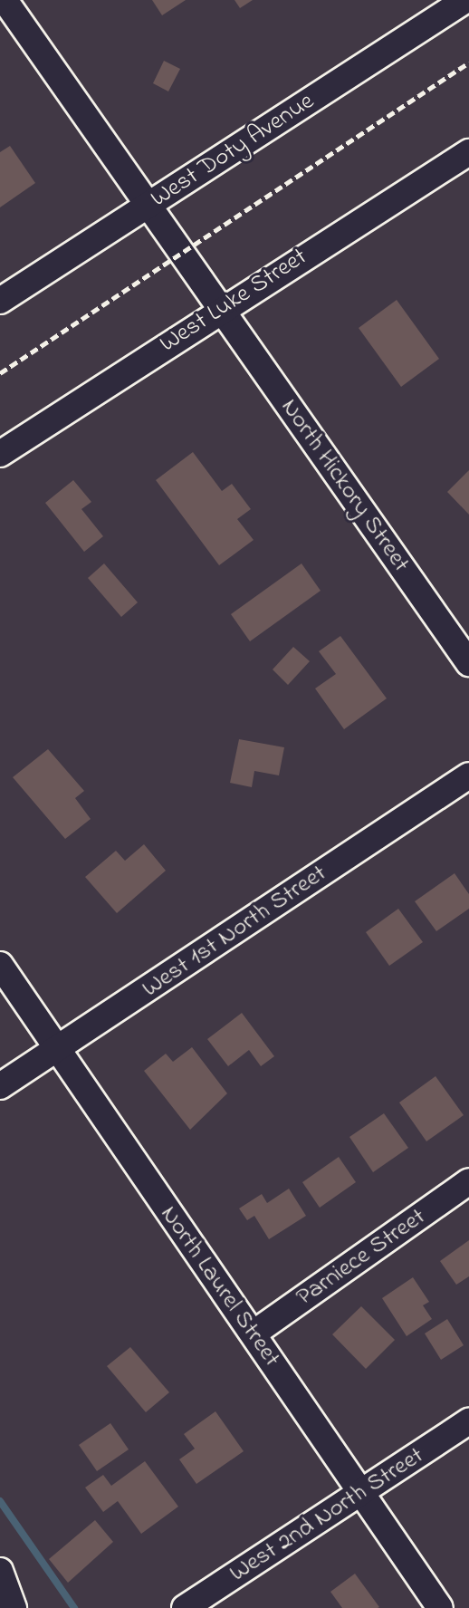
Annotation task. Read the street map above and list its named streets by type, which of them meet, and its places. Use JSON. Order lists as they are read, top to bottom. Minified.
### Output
{"streets":{"street":["West Doty Avenue","West Luke Street","North Hickory Street","West 1st North Street","Parniece Street","North Laurel Street","West 2nd North Street"]},"crossings":[["West Doty Avenue","North Hickory Street"],["West Luke Street","North Hickory Street"],["West 1st North Street","North Laurel Street"],["Parniece Street","North Laurel Street"],["North Laurel Street","West 2nd North Street"]]}
